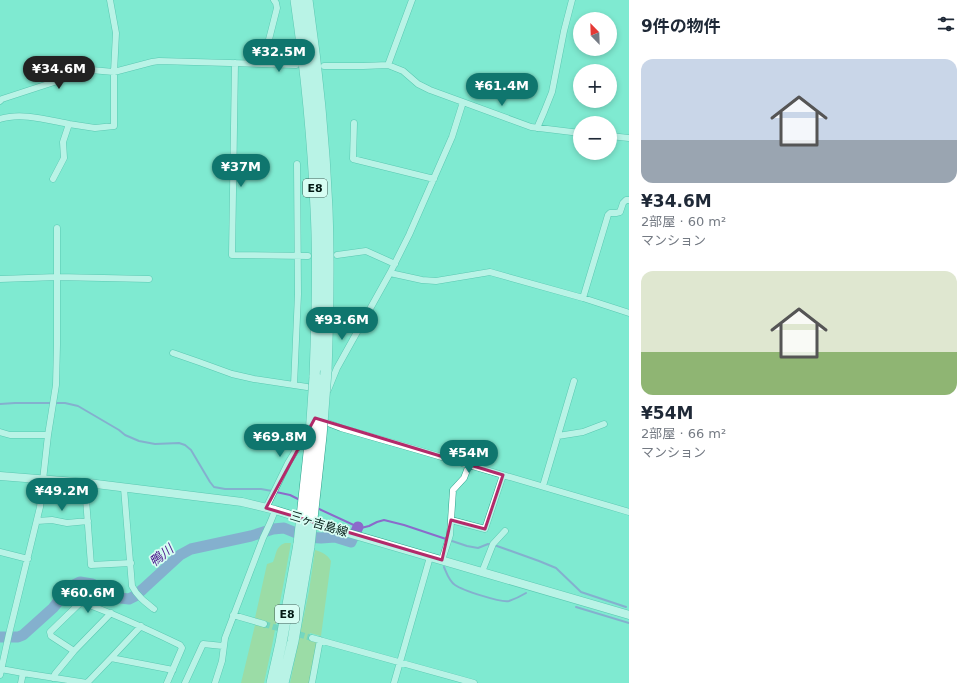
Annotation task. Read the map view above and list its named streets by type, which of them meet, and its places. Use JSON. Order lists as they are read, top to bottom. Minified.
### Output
{"streets":{"highway":["E8"],"main road":["三ヶ吉島線"]},"water":["鴨川"],"north":"top left","page":{"heading":"9件の物件","map_buttons":["+","−"],"price":["¥32.5M","¥34.6M","¥61.4M","¥37M","¥93.6M","¥69.8M","¥54M","¥49.2M","¥60.6M"],"list":[{"name":"¥34.6M","note":"2部屋 · 60 m² · マンション"},{"name":"¥54M","note":"2部屋 · 66 m² · マンション"}]}}
